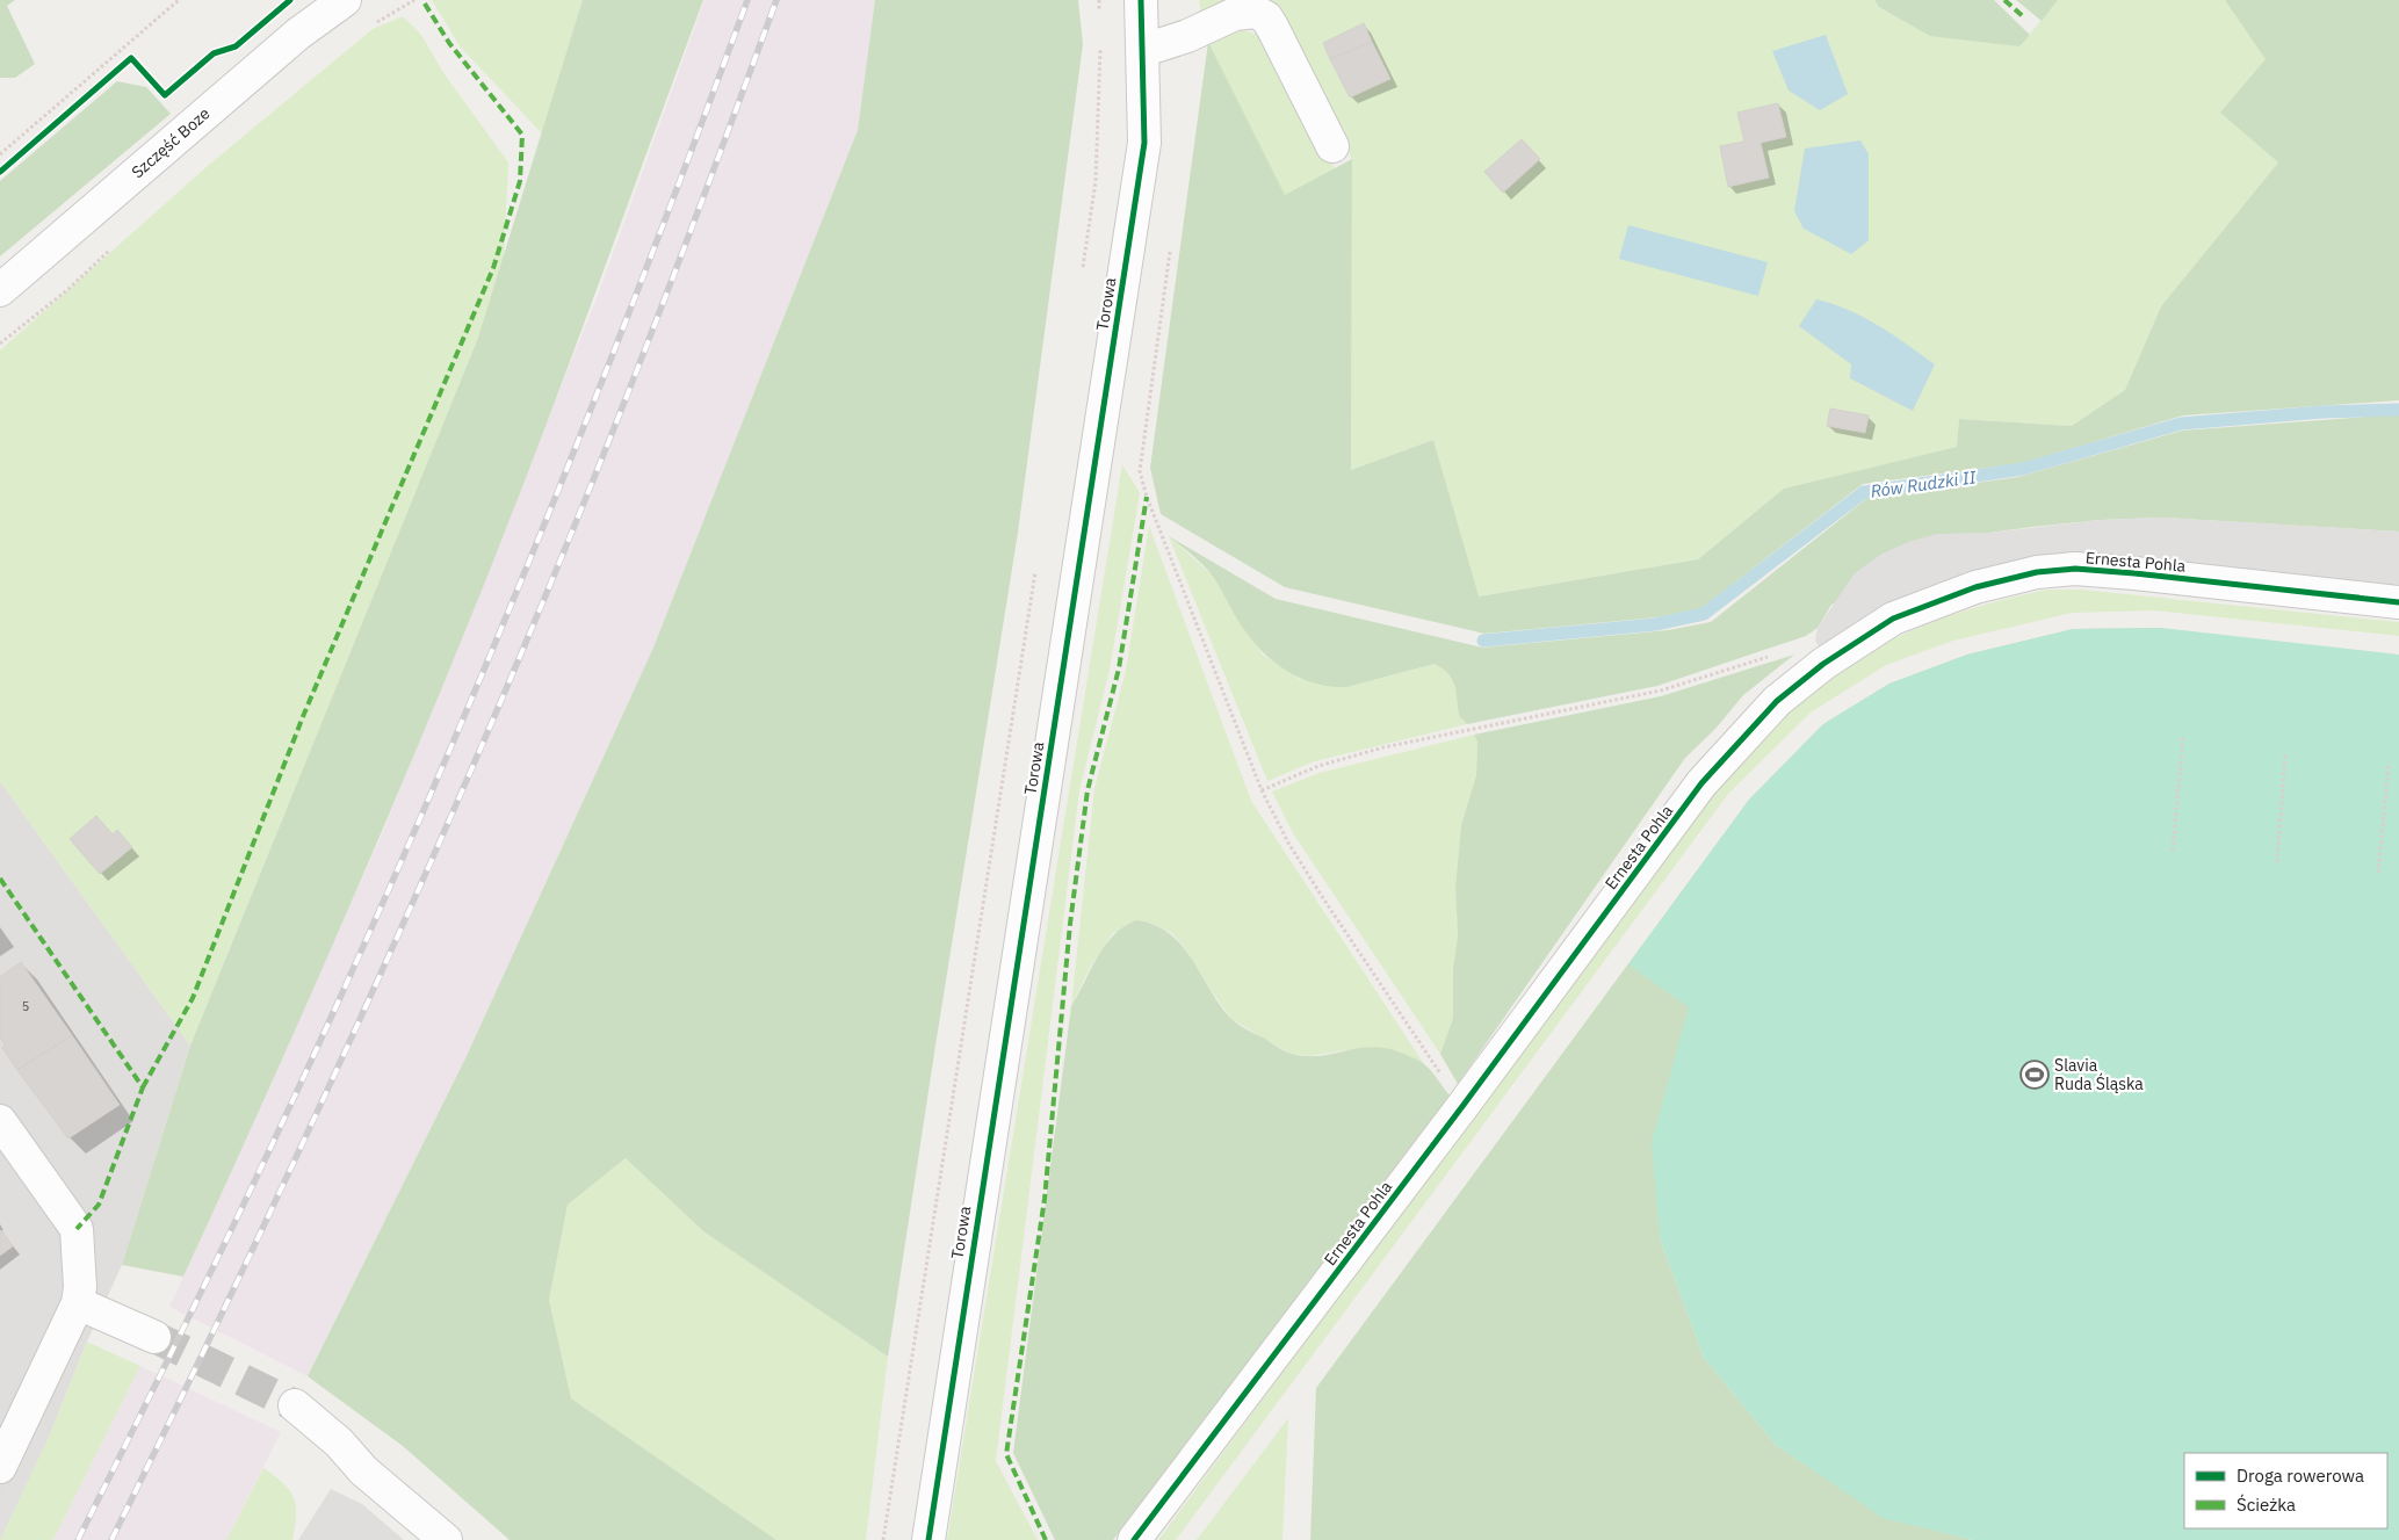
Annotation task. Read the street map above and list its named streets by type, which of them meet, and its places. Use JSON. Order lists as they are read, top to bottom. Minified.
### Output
{"streets":{"street":["Szczęść Boze","Torowa","Ernesta Pohla"]},"water":["Rów Rudzki II"],"places":{"sports":["Slavia Ruda Śląska"]},"house_numbers":["5"],"legend":["Droga rowerowa","Ścieżka"]}
